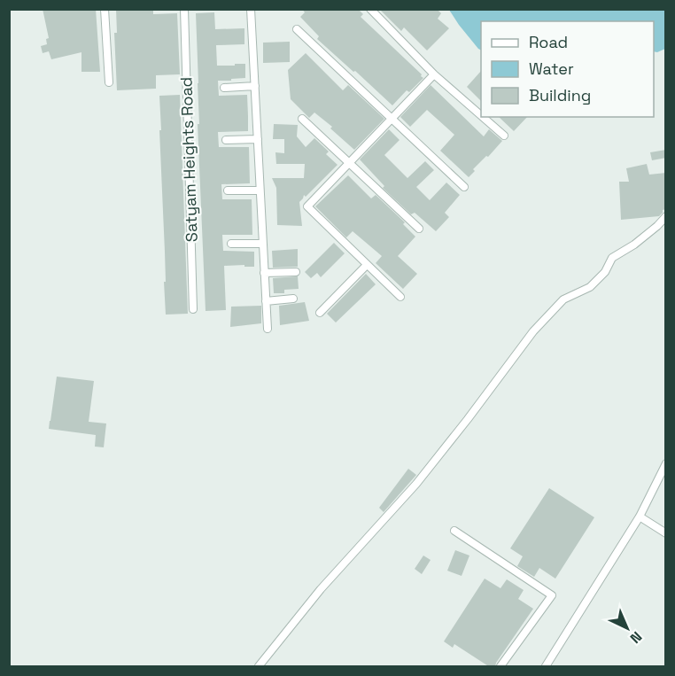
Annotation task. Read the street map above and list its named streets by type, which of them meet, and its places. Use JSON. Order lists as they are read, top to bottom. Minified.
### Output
{"streets":{"street":["Satyam Heights Road"]},"legend":["Road","Water","Building"],"north":"bottom right"}
